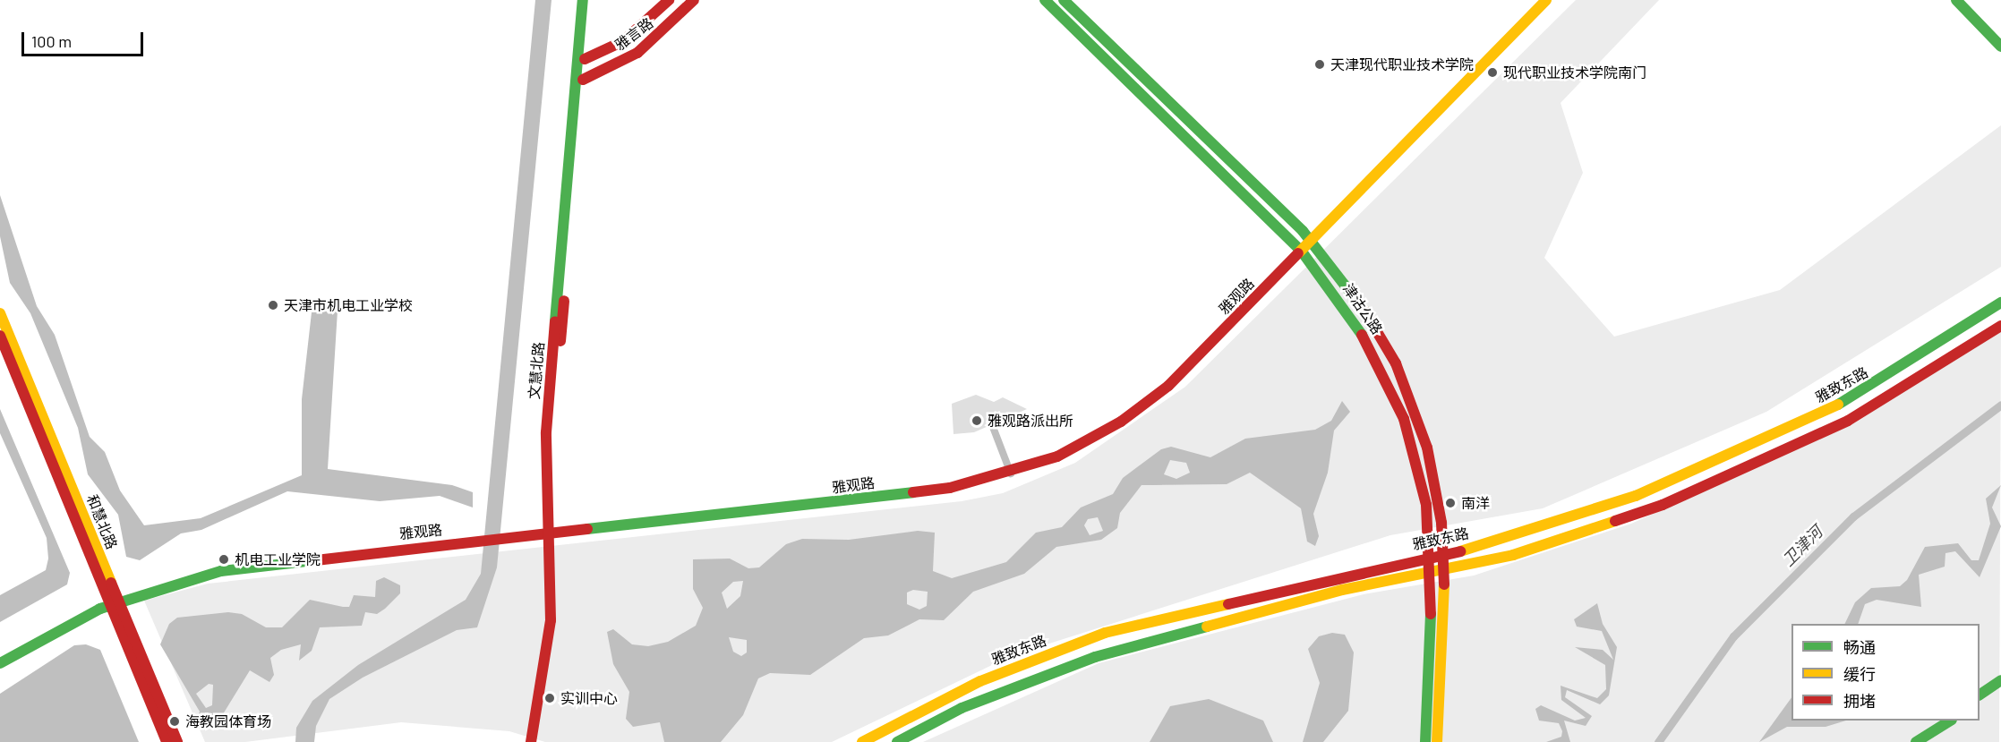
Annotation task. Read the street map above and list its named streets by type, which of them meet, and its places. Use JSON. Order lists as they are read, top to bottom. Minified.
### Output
{"streets":{"main road":["雅言路","雅观路","津沽公路","文慧北路","雅致东路","和慧北路"]},"crossings":[["雅言路","文慧北路"],["雅观路","津沽公路"],["雅观路","文慧北路"],["雅观路","和慧北路"],["津沽公路","雅致东路"]],"water":["卫津河"],"places":["天津现代职业技术学院","现代职业技术学院南门","天津市机电工业学校","雅观路派出所","南洋","机电工业学院","实训中心","海教园体育场"],"legend":["畅通","缓行","拥堵"],"scale_bar":"100 m"}
